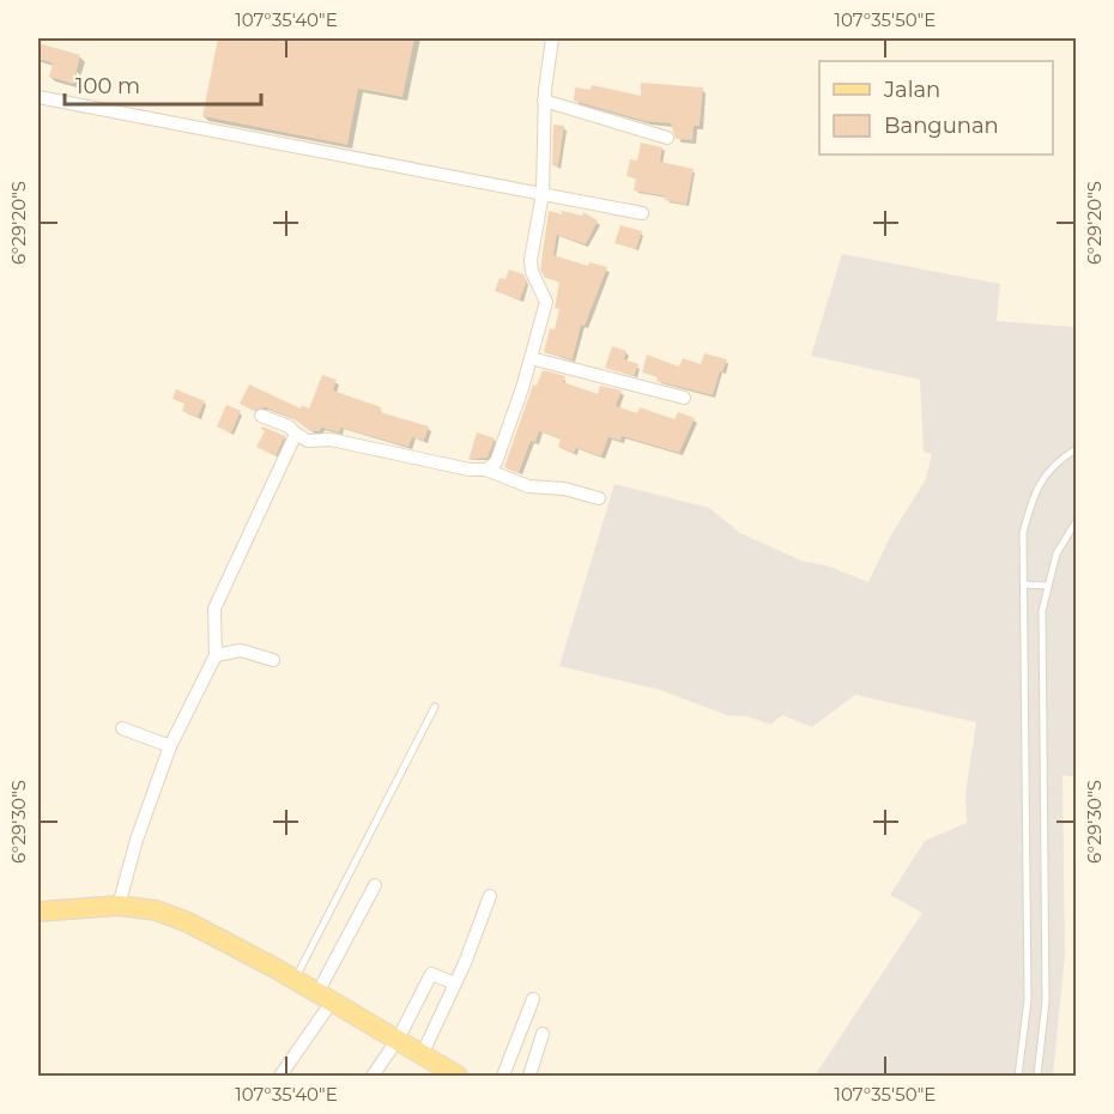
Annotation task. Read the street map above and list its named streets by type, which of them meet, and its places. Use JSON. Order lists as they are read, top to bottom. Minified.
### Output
{"legend":["Jalan","Bangunan"],"scale_bar":"100 m","coordinates":["107°35'40\"E","107°35'50\"E","6°29'20\"S","6°29'30\"S"]}
